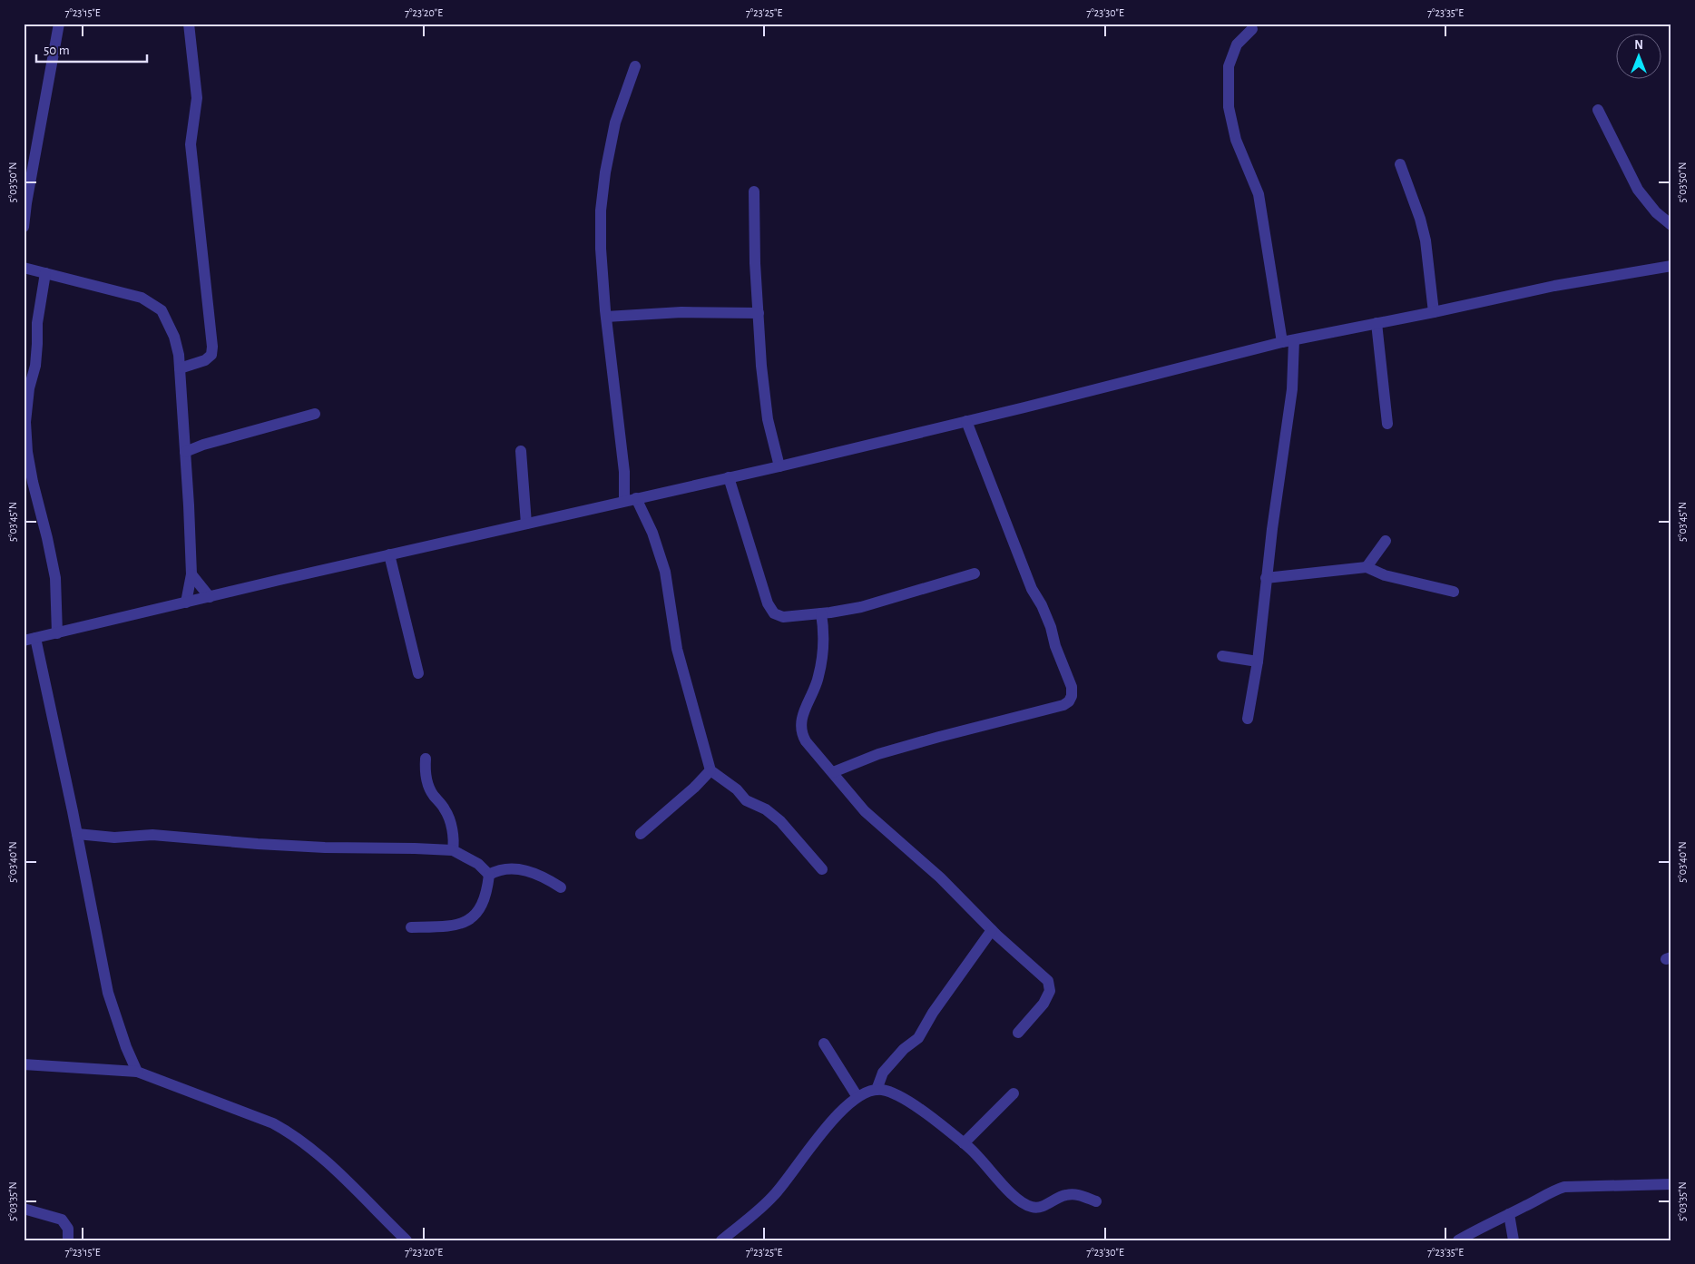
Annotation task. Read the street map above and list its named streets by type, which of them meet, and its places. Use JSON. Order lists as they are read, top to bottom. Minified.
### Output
{"scale_bar":"50 m","north":"top","coordinates":["7°23'15\"E","7°23'20\"E","7°23'25\"E","7°23'30\"E","7°23'35\"E","5°03'50\"N","5°03'45\"N","5°03'40\"N","5°03'35\"N"]}
